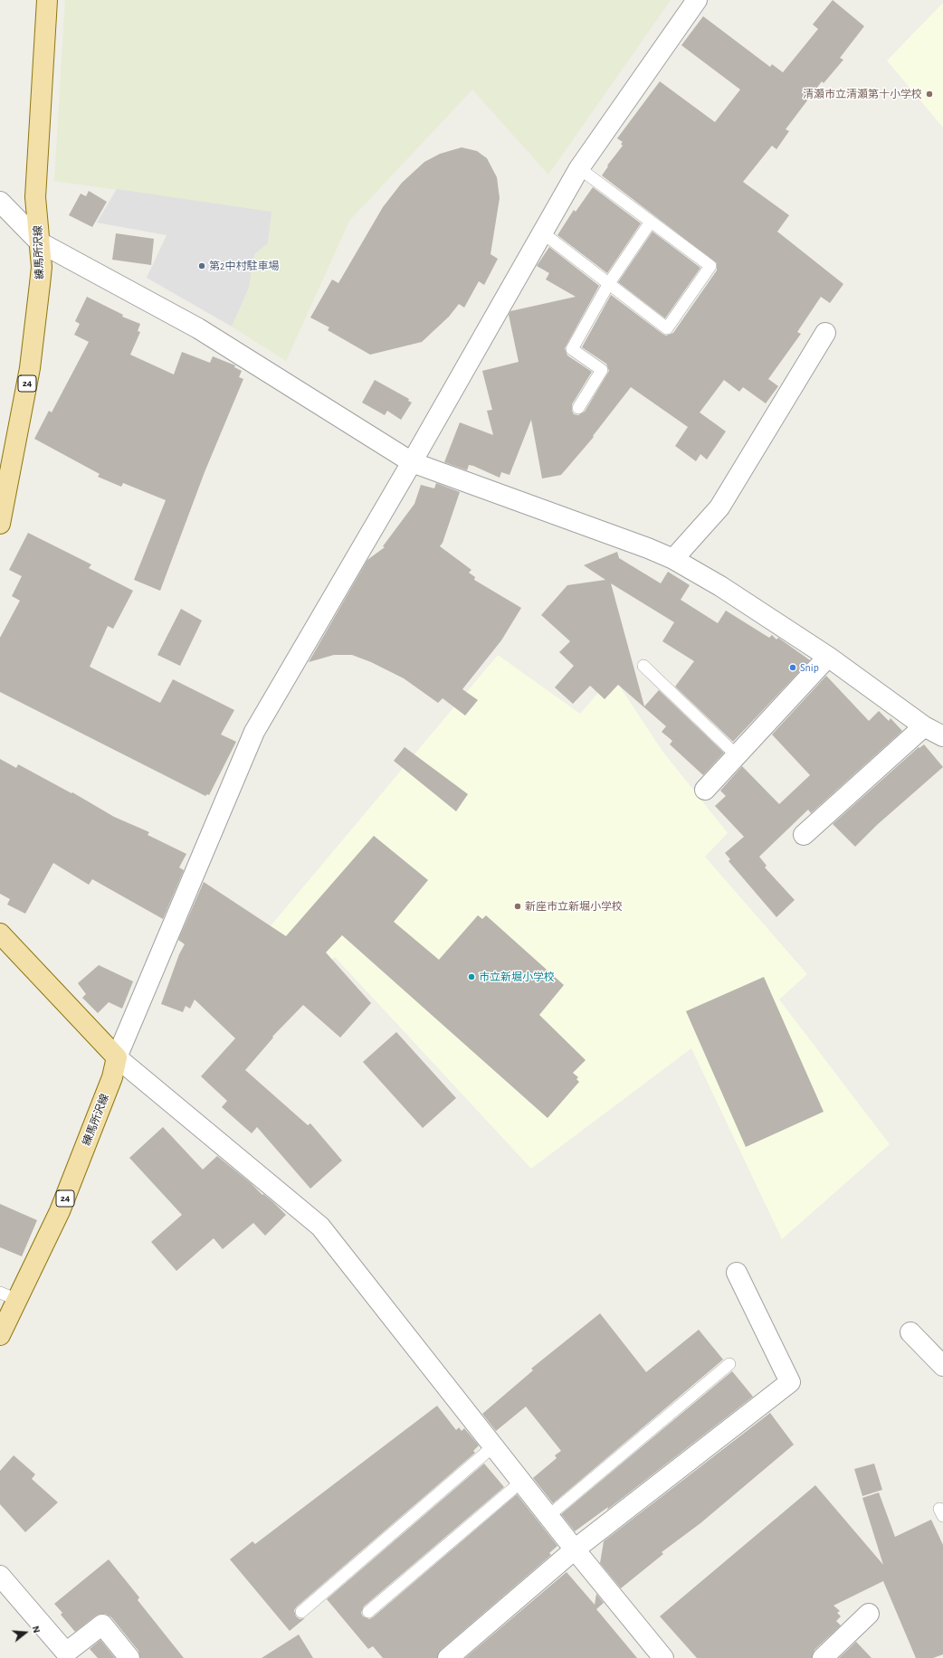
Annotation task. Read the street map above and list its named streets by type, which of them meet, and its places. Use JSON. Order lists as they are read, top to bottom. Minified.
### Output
{"streets":{"main road":["練馬所沢線","24"]},"places":["清瀬市立清瀬第十小学校","第2中村駐車場","Snip","新座市立新堀小学校","市立新堀小学校"],"north":"right"}
